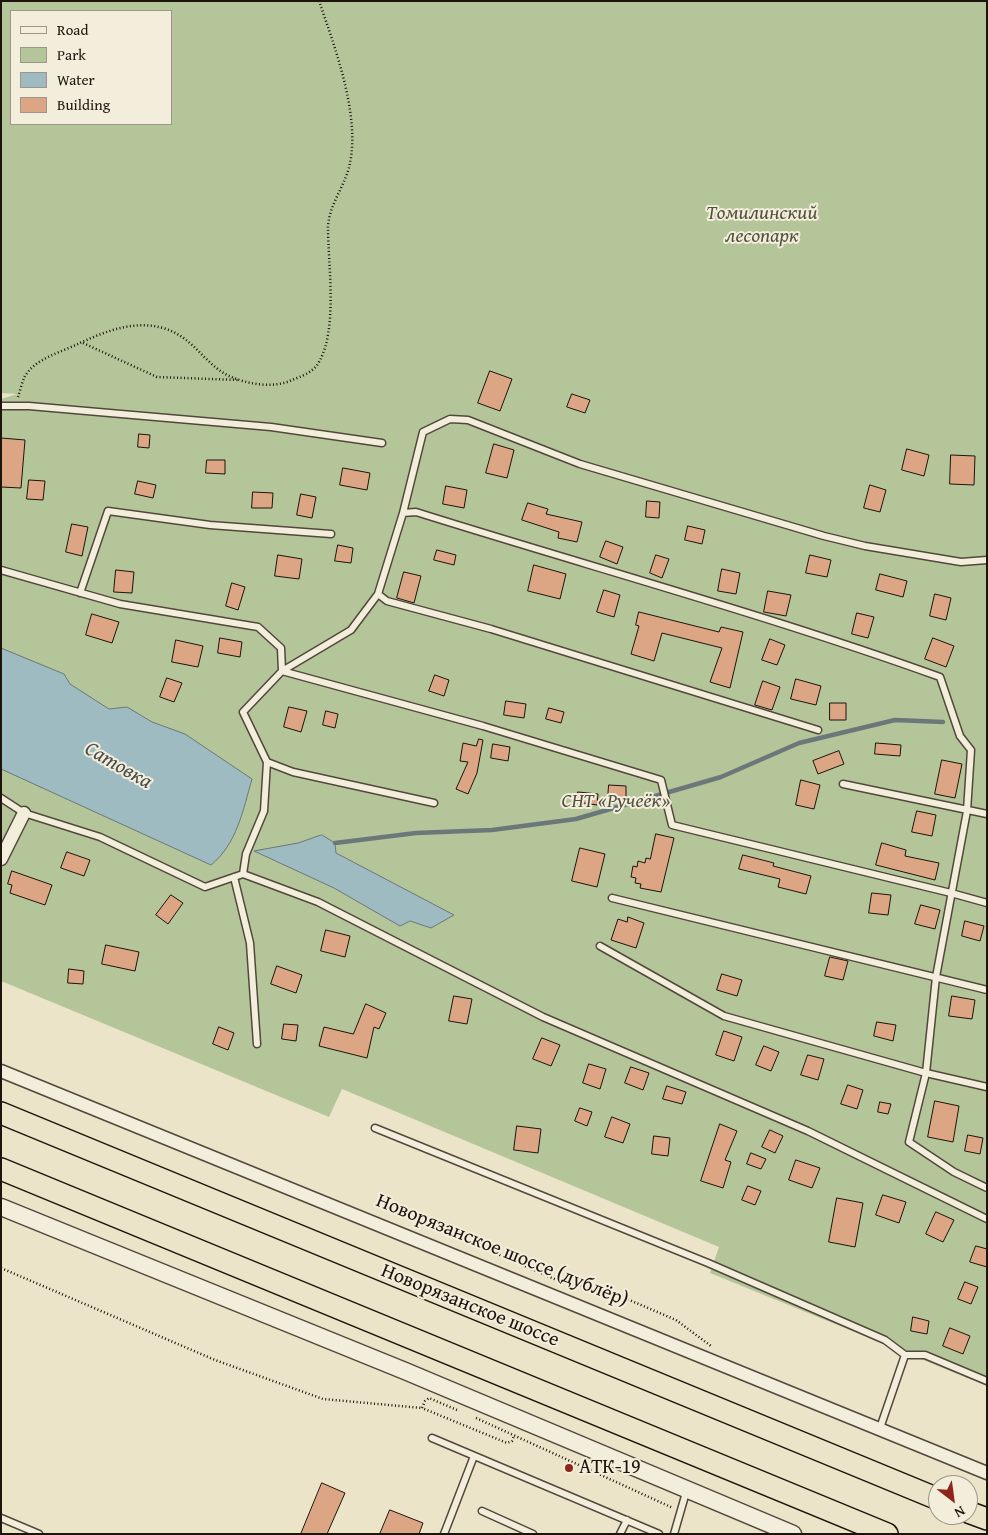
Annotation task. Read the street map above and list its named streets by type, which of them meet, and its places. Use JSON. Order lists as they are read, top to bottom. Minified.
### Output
{"streets":{"highway":["Новорязанское шоссе"],"street":["Новорязанское шоссе (дублёр)"]},"water":["Сатовка"],"parks":["Томилинский лесопарк","СНТ «Ручеёк»"],"places":["АТК-19"],"legend":["Road","Park","Water","Building"],"north":"bottom right"}
